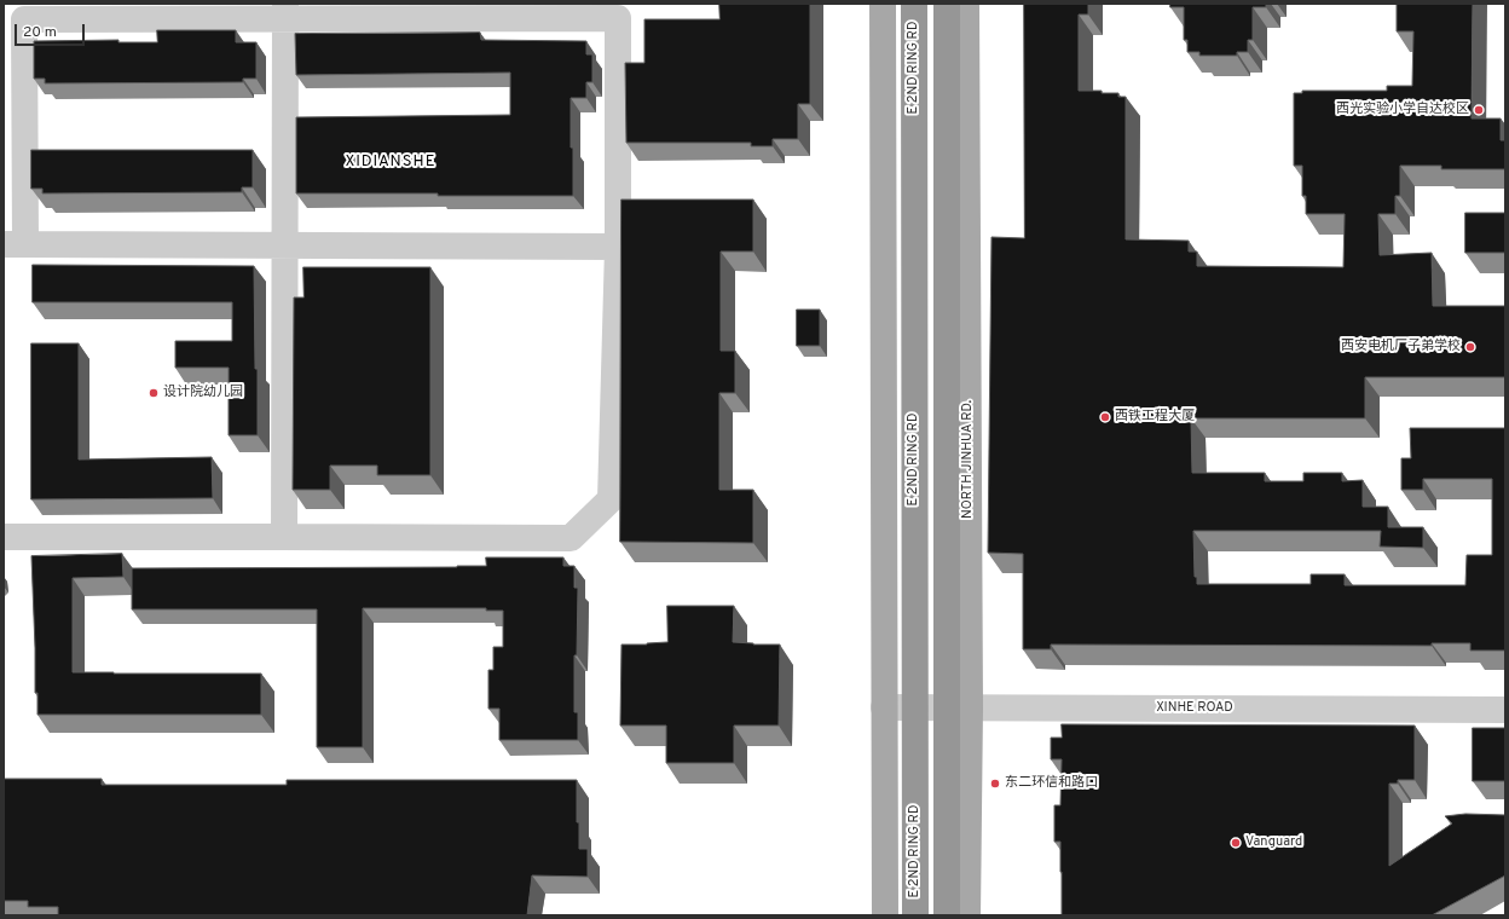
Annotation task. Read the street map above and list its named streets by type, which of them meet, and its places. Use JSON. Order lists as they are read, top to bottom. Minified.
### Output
{"streets":{"highway":["E 2ND RING RD"],"main road":["NORTH JINHUA RD."],"street":["XINHE ROAD"]},"crossings":[["NORTH JINHUA RD.","XINHE ROAD"]],"districts":["XIDIANSHE"],"places":["西光实验小学自达校区","西安电机厂子弟学校","设计院幼儿园","西铁工程大厦","东二环信和路口","Vanguard"],"scale_bar":"20 m"}
